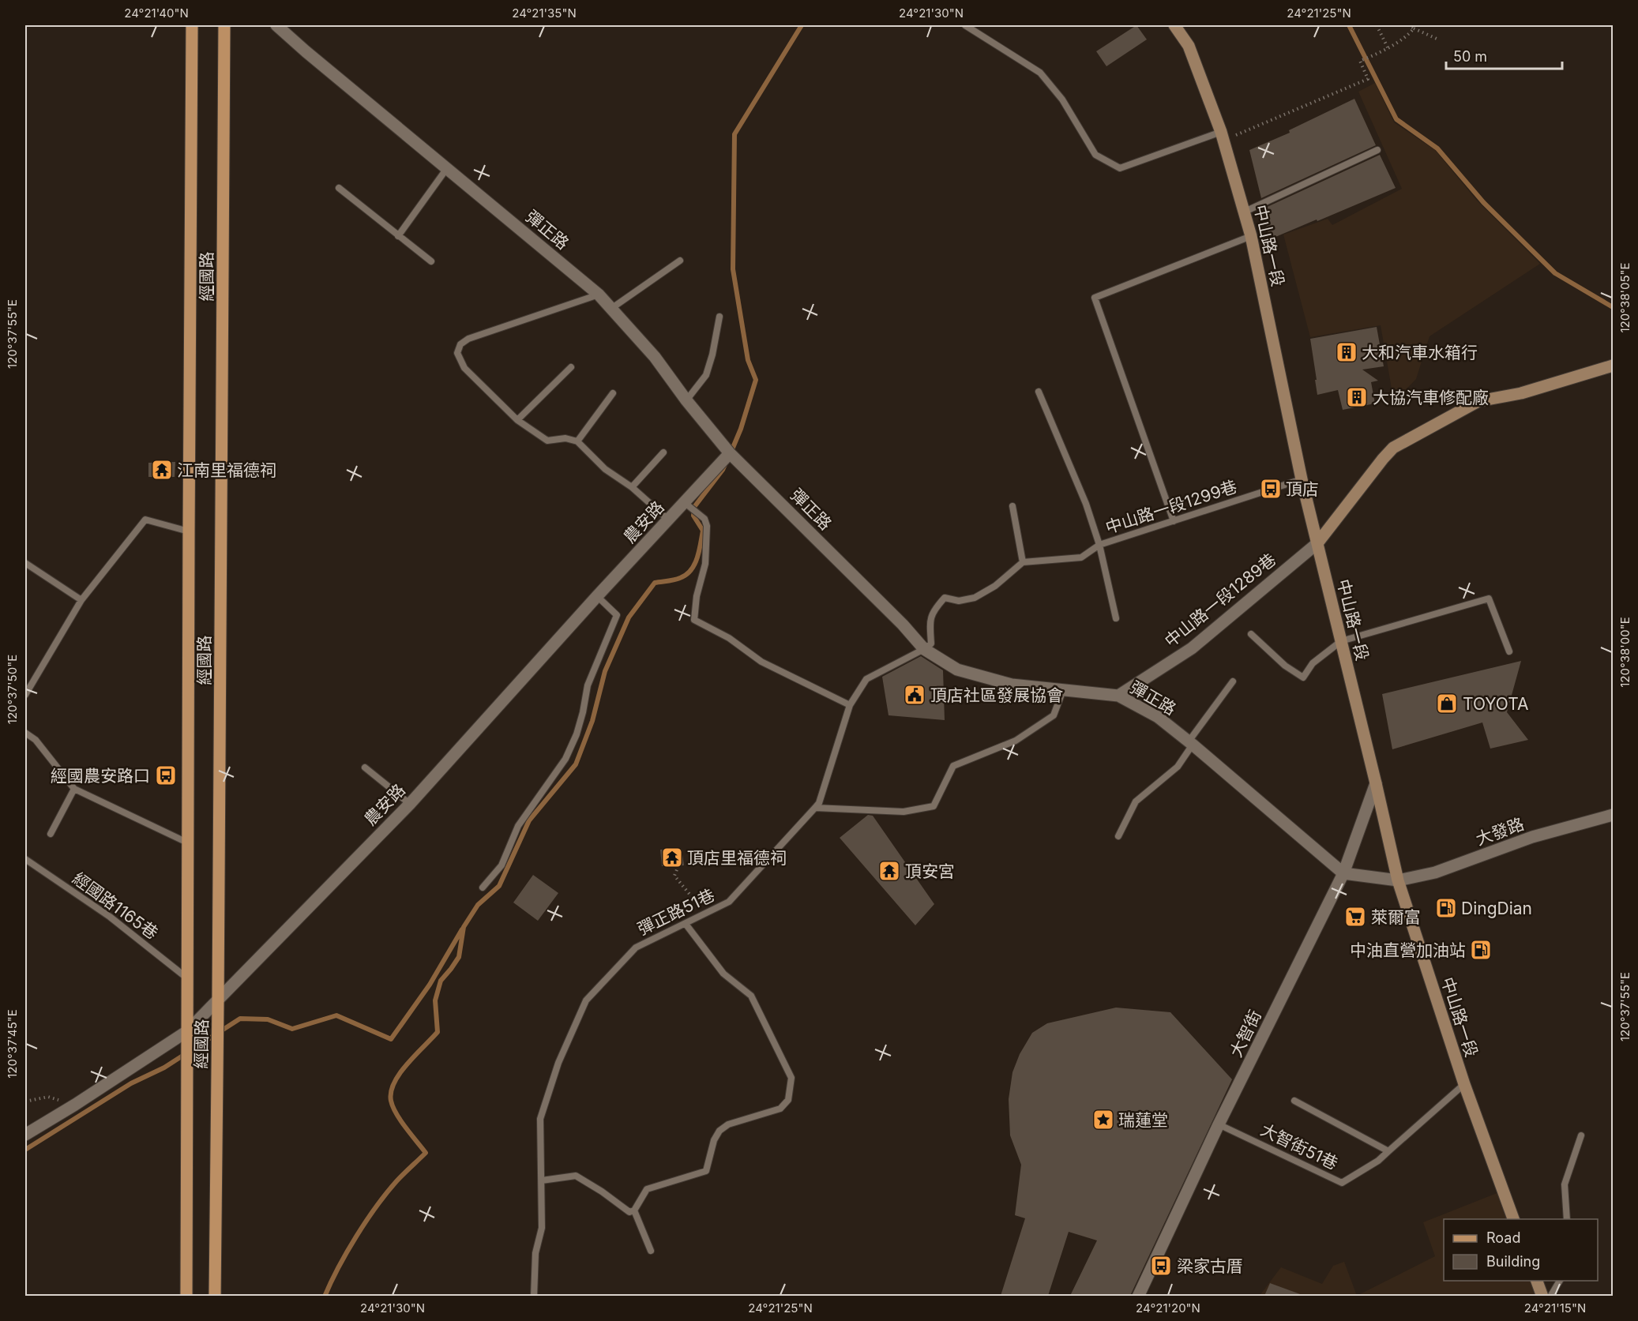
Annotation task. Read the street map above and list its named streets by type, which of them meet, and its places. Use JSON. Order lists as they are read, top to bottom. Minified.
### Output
{"streets":{"main road":["經國路"],"street":["彈正路","中山路一段","農安路","中山路一段1289巷","大發路","大智街"],"lane":["中山路一段1299巷","經國路1165巷","彈正路51巷","大智街51巷"]},"crossings":[["彈正路","農安路"],["彈正路","中山路一段1289巷"],["彈正路","彈正路51巷"],["彈正路","大智街"],["中山路一段","中山路一段1299巷"],["中山路一段","中山路一段1289巷"],["中山路一段","大發路"],["中山路一段","大智街"],["經國路","農安路"],["經國路","經國路1165巷"],["大智街","大智街51巷"]],"places":{"building":["大和汽車水箱行","大協汽車修配廠"],"temple":["江南里福德祠","頂店里福德祠","頂安宮"],"bus stop":["頂店","經國農安路口","梁家古厝"],"public building":["頂店社區發展協會"],"shop":["TOYOTA"],"fuel station":["DingDian","中油直營加油站"],"supermarket":["萊爾富"],"place":["瑞蓮堂"]},"legend":["Road","Building"],"scale_bar":"50 m","coordinates":["24°21'40\"N","24°21'35\"N","24°21'30\"N","24°21'25\"N","120°38'05\"E","120°37'55\"E","120°38'00\"E","120°37'50\"E","120°37'45\"E","24°21'20\"N","24°21'15\"N"]}
